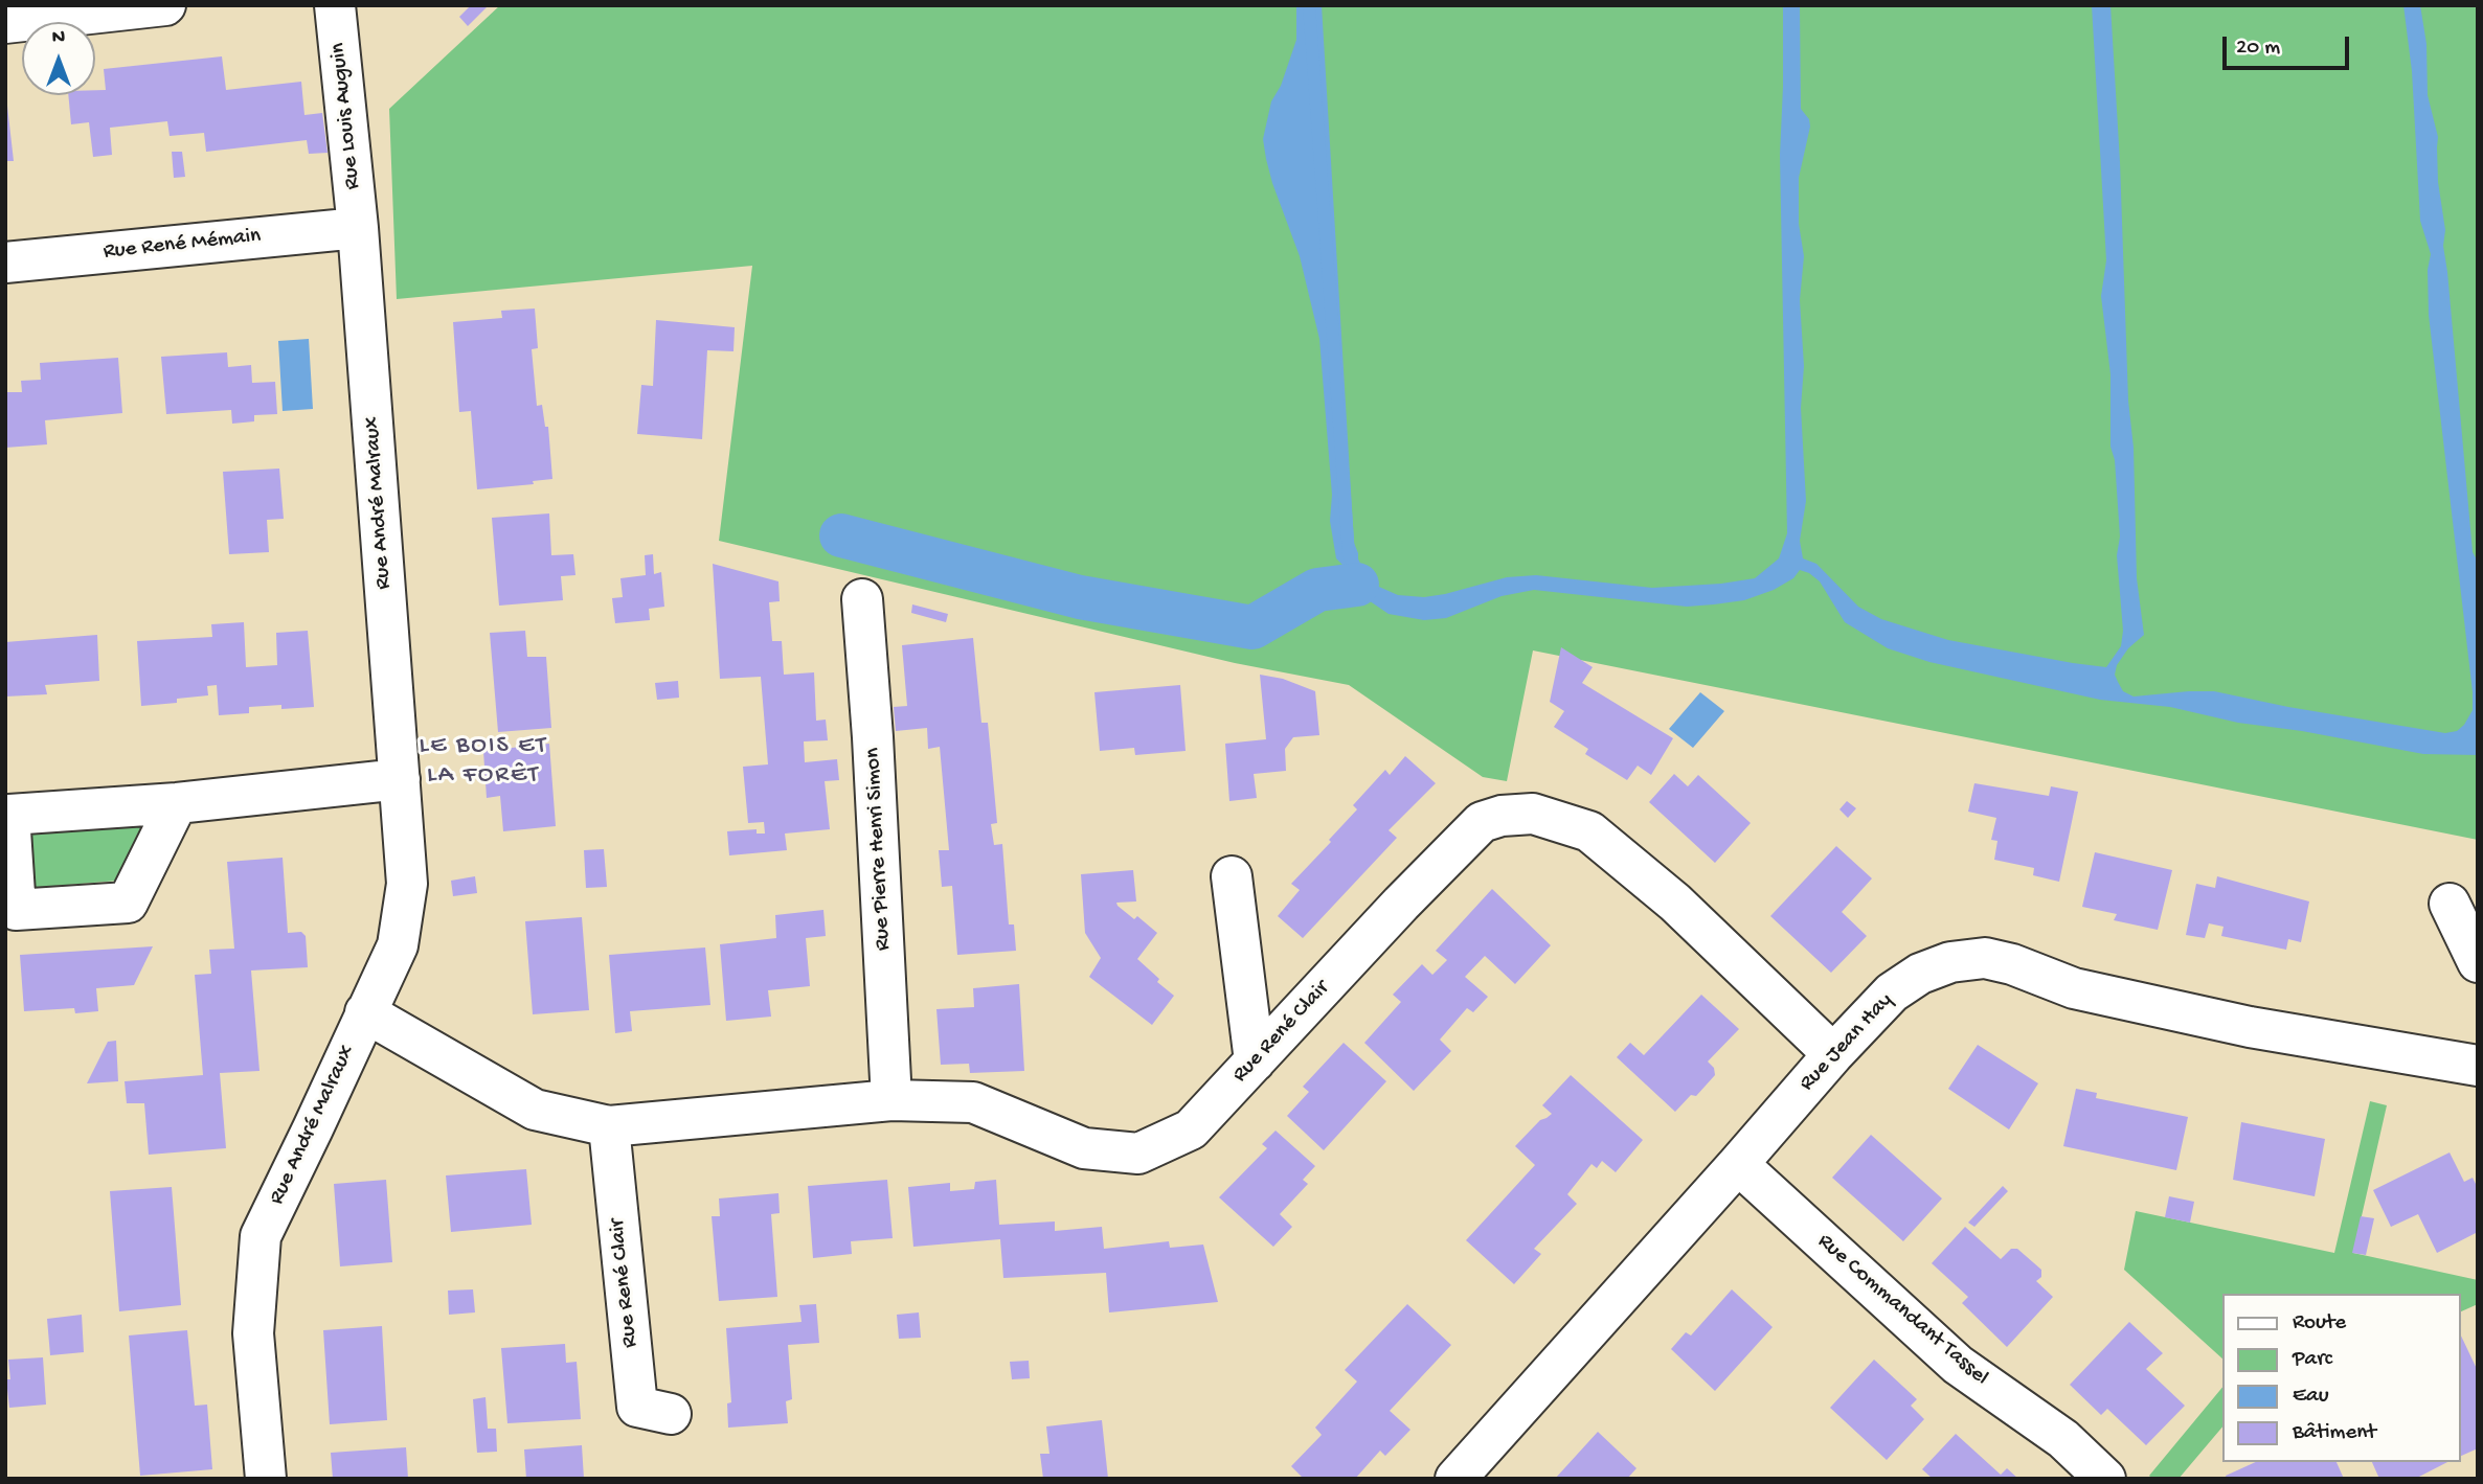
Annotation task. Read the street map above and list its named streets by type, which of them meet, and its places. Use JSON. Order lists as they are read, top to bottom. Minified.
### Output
{"streets":{"street":["Rue Louis Auguin","Rue René Mémain","Rue André Malraux","Rue Pierre Henri Simon","Rue René Clair","Rue Jean Hay","Rue Commandant Tassel"]},"crossings":[["Rue Louis Auguin","Rue René Mémain"],["Rue Louis Auguin","Rue André Malraux"],["Rue René Mémain","Rue André Malraux"],["Rue André Malraux","Rue René Clair"],["Rue Pierre Henri Simon","Rue René Clair"],["Rue René Clair","Rue Jean Hay"],["Rue Jean Hay","Rue Commandant Tassel"]],"districts":["LE BOIS ET LA FORÊT"],"legend":["Route","Parc","Eau","Bâtiment"],"scale_bar":"20 m","north":"top"}
